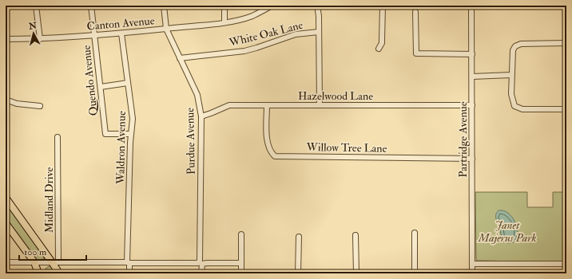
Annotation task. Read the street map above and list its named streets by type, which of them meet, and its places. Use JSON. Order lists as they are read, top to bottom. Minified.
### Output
{"streets":{"street":["Canton Avenue","White Oak Lane","Quendo Avenue","Hazelwood Lane","Partridge Avenue","Purdue Avenue","Waldron Avenue","Willow Tree Lane","Midland Drive"]},"crossings":[["Canton Avenue","Quendo Avenue"],["Canton Avenue","Purdue Avenue"],["Canton Avenue","Waldron Avenue"],["White Oak Lane","Purdue Avenue"],["Quendo Avenue","Waldron Avenue"],["Hazelwood Lane","Partridge Avenue"],["Hazelwood Lane","Purdue Avenue"],["Hazelwood Lane","Willow Tree Lane"],["Partridge Avenue","Willow Tree Lane"]],"parks":["Janet Majerus Park"],"scale_bar":"100 m","north":"top"}
